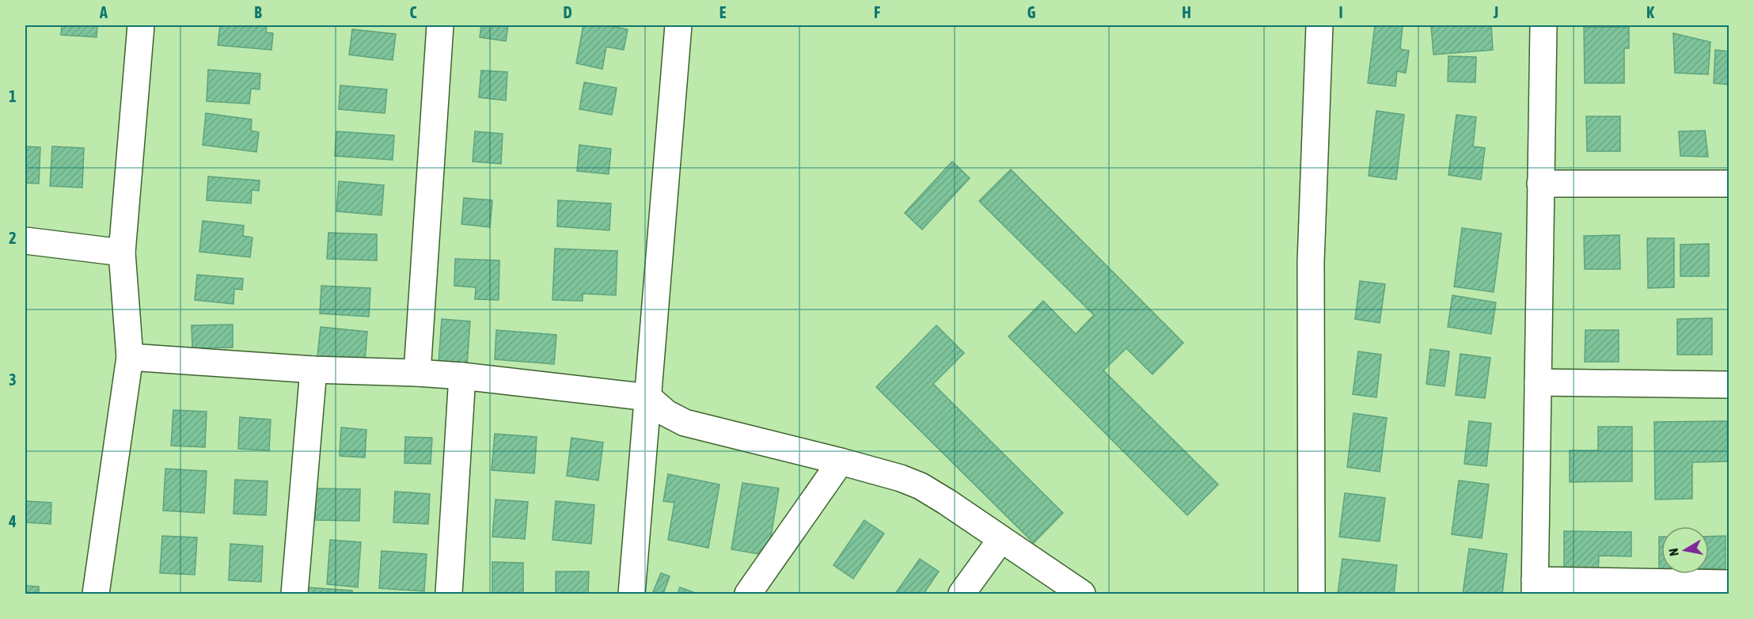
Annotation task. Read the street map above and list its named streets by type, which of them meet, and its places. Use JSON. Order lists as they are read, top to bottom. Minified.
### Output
{"north":"left","grid":{"columns":["A","B","C","D","E","F","G","H","I","J","K"],"rows":["1","2","3","4"]}}
